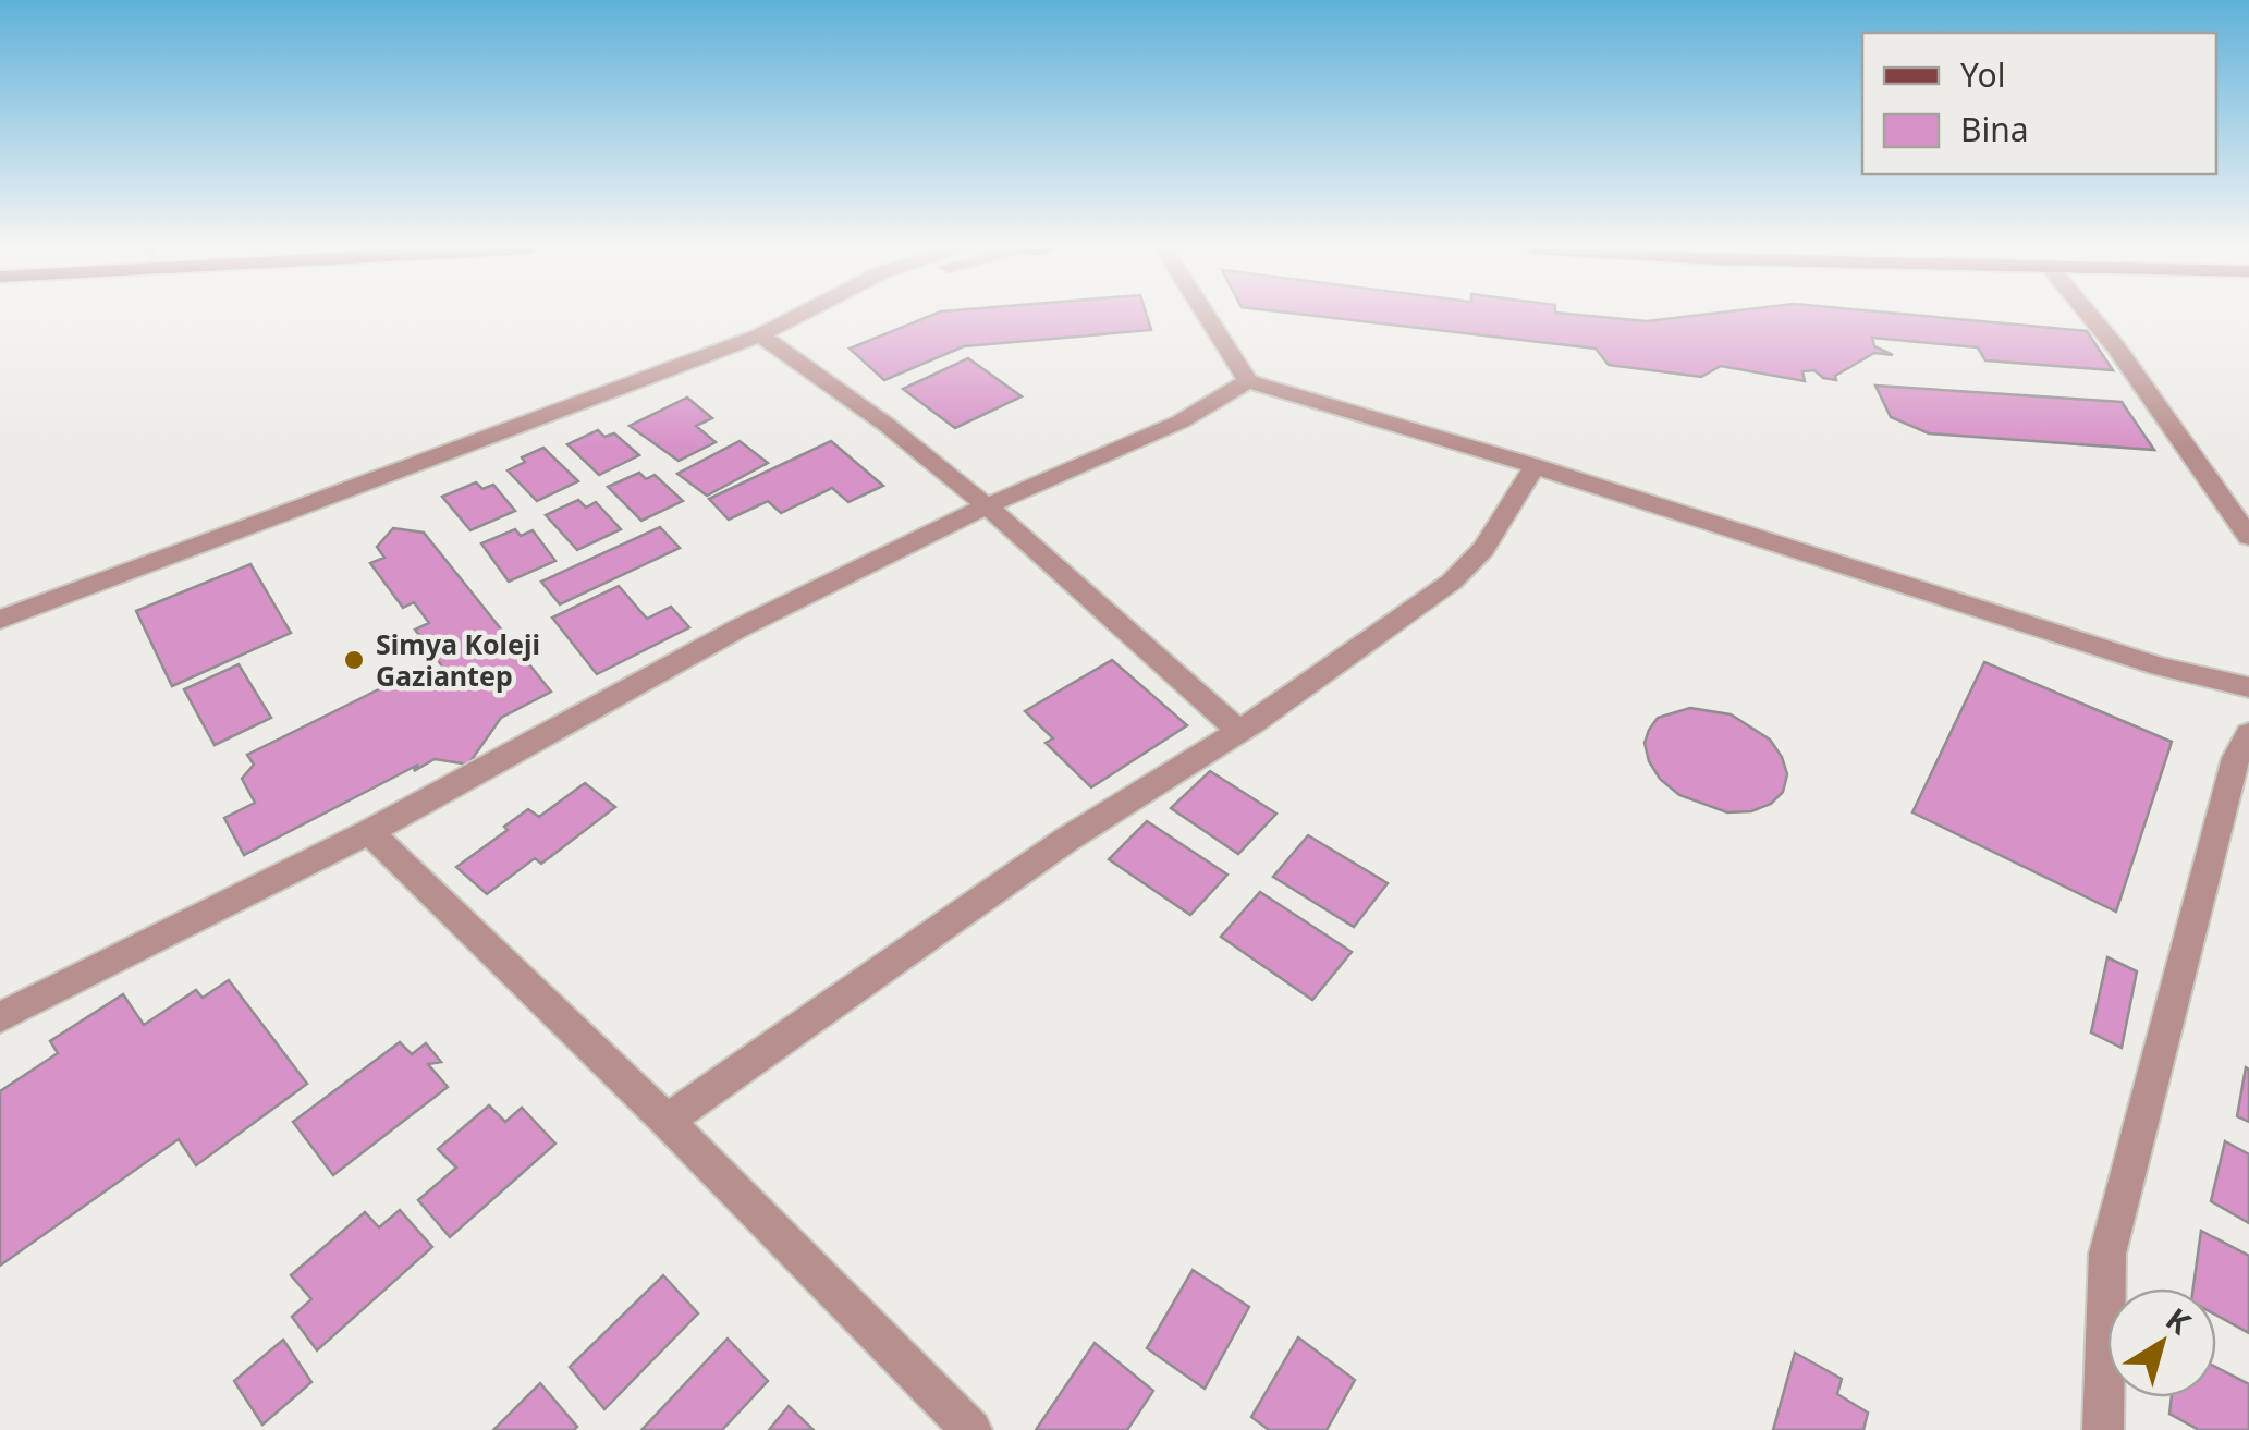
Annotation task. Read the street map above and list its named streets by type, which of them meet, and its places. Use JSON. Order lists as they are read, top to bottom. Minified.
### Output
{"places":["Simya Koleji Gaziantep"],"legend":["Yol","Bina"],"north":"top right"}
